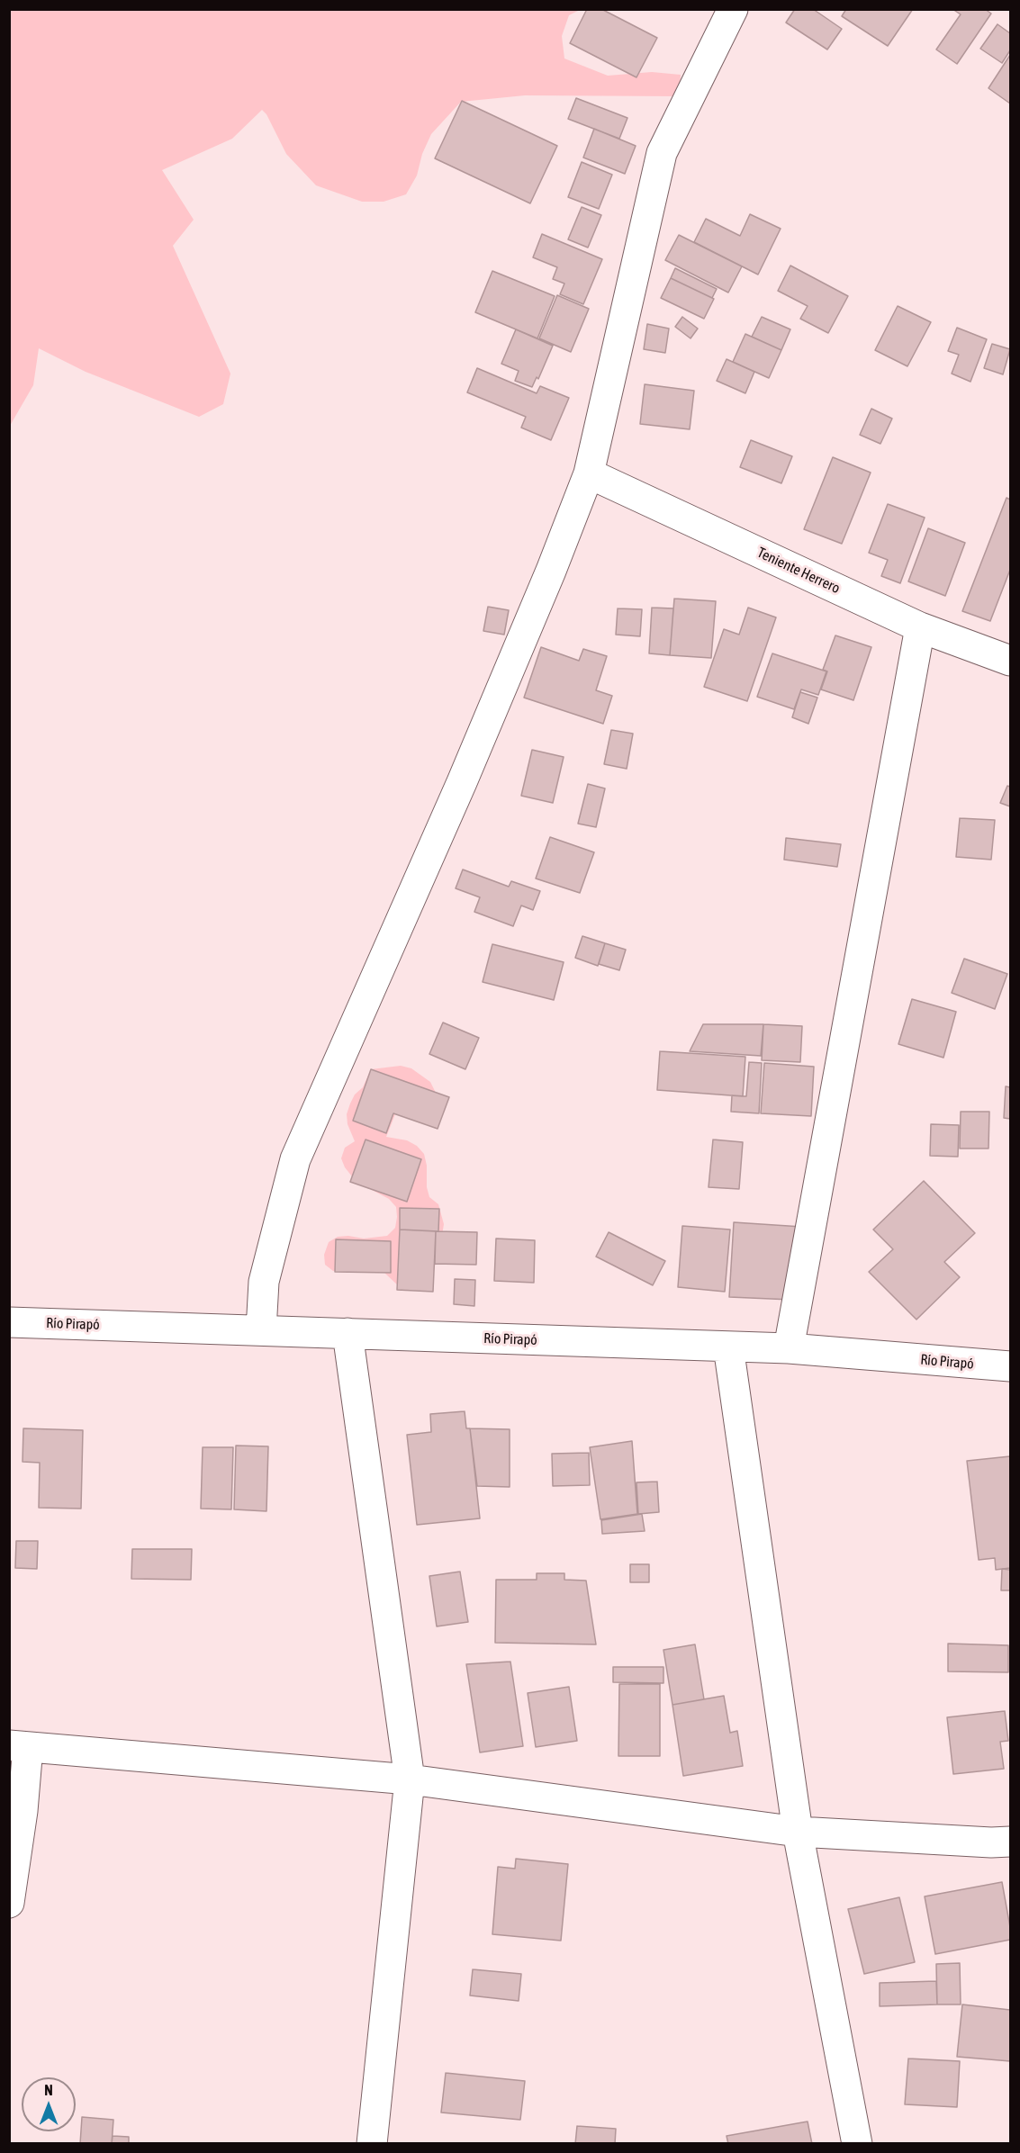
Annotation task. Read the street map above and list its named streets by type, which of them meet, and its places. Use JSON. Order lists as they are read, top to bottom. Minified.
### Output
{"streets":{"street":["Teniente Herrero","Río Pirapó"]},"north":"top"}
